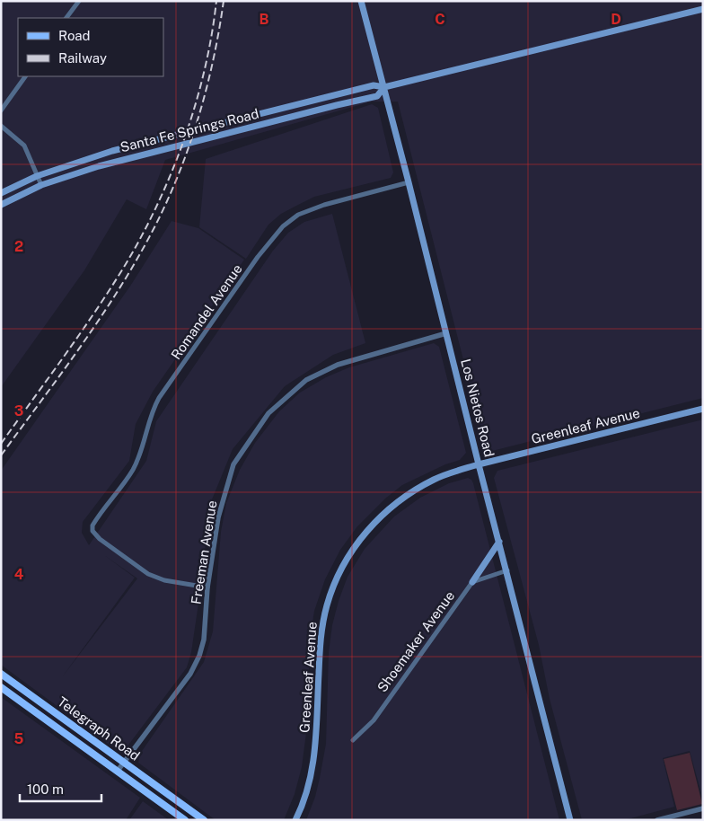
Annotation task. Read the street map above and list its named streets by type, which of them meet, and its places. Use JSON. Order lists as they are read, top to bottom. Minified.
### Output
{"streets":{"main road":["Santa Fe Springs Road","Los Nietos Road","Greenleaf Avenue","Telegraph Road"],"street":["Romandel Avenue","Freeman Avenue","Shoemaker Avenue"]},"crossings":[["Santa Fe Springs Road","Los Nietos Road"],["Romandel Avenue","Los Nietos Road"],["Romandel Avenue","Freeman Avenue"],["Los Nietos Road","Greenleaf Avenue"],["Los Nietos Road","Freeman Avenue"],["Freeman Avenue","Telegraph Road"]],"legend":["Road","Railway"],"scale_bar":"100 m","grid":{"columns":["B","C","D"],"rows":["2","3","4","5"]}}
